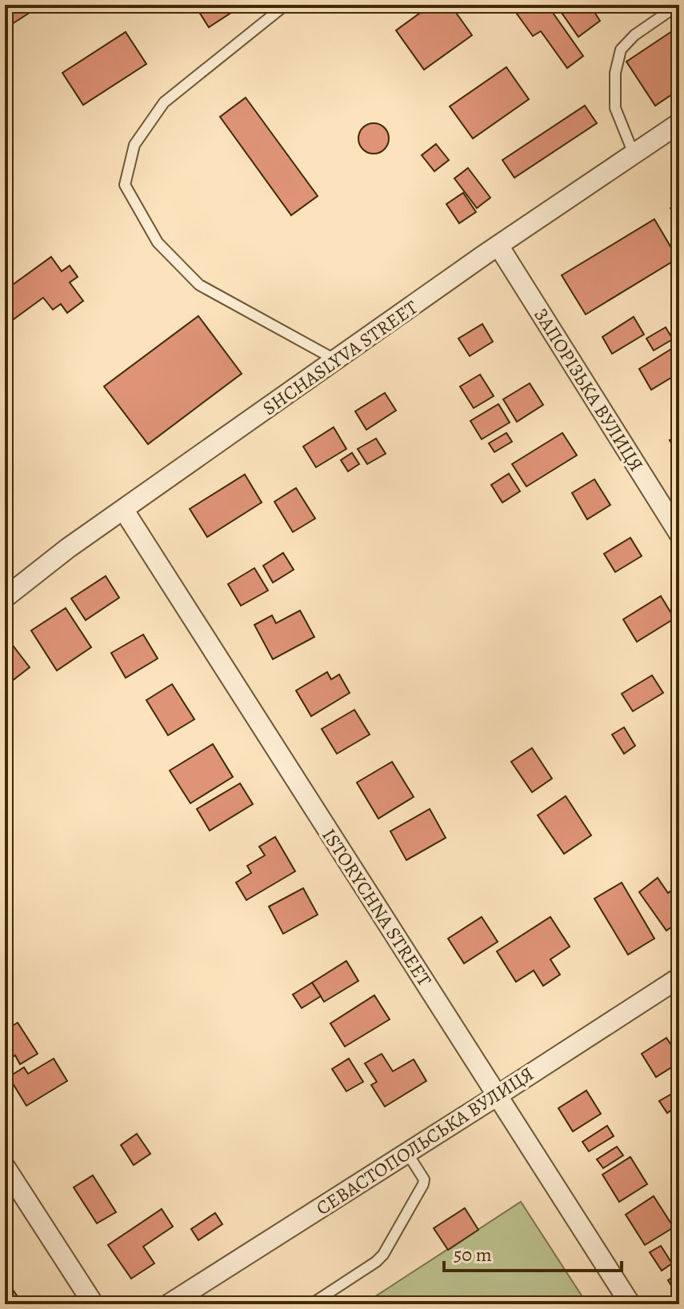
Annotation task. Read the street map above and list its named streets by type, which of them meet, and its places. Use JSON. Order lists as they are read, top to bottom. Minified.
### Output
{"streets":{"street":["SHCHASLYVA STREET","ЗАПОРІЗЬКА ВУЛИЦЯ","ISTORYCHNA STREET","СЕВАСТОПОЛЬСЬКА ВУЛИЦЯ"]},"crossings":[["SHCHASLYVA STREET","ЗАПОРІЗЬКА ВУЛИЦЯ"],["SHCHASLYVA STREET","ISTORYCHNA STREET"],["ISTORYCHNA STREET","СЕВАСТОПОЛЬСЬКА ВУЛИЦЯ"]],"scale_bar":"50 m"}
